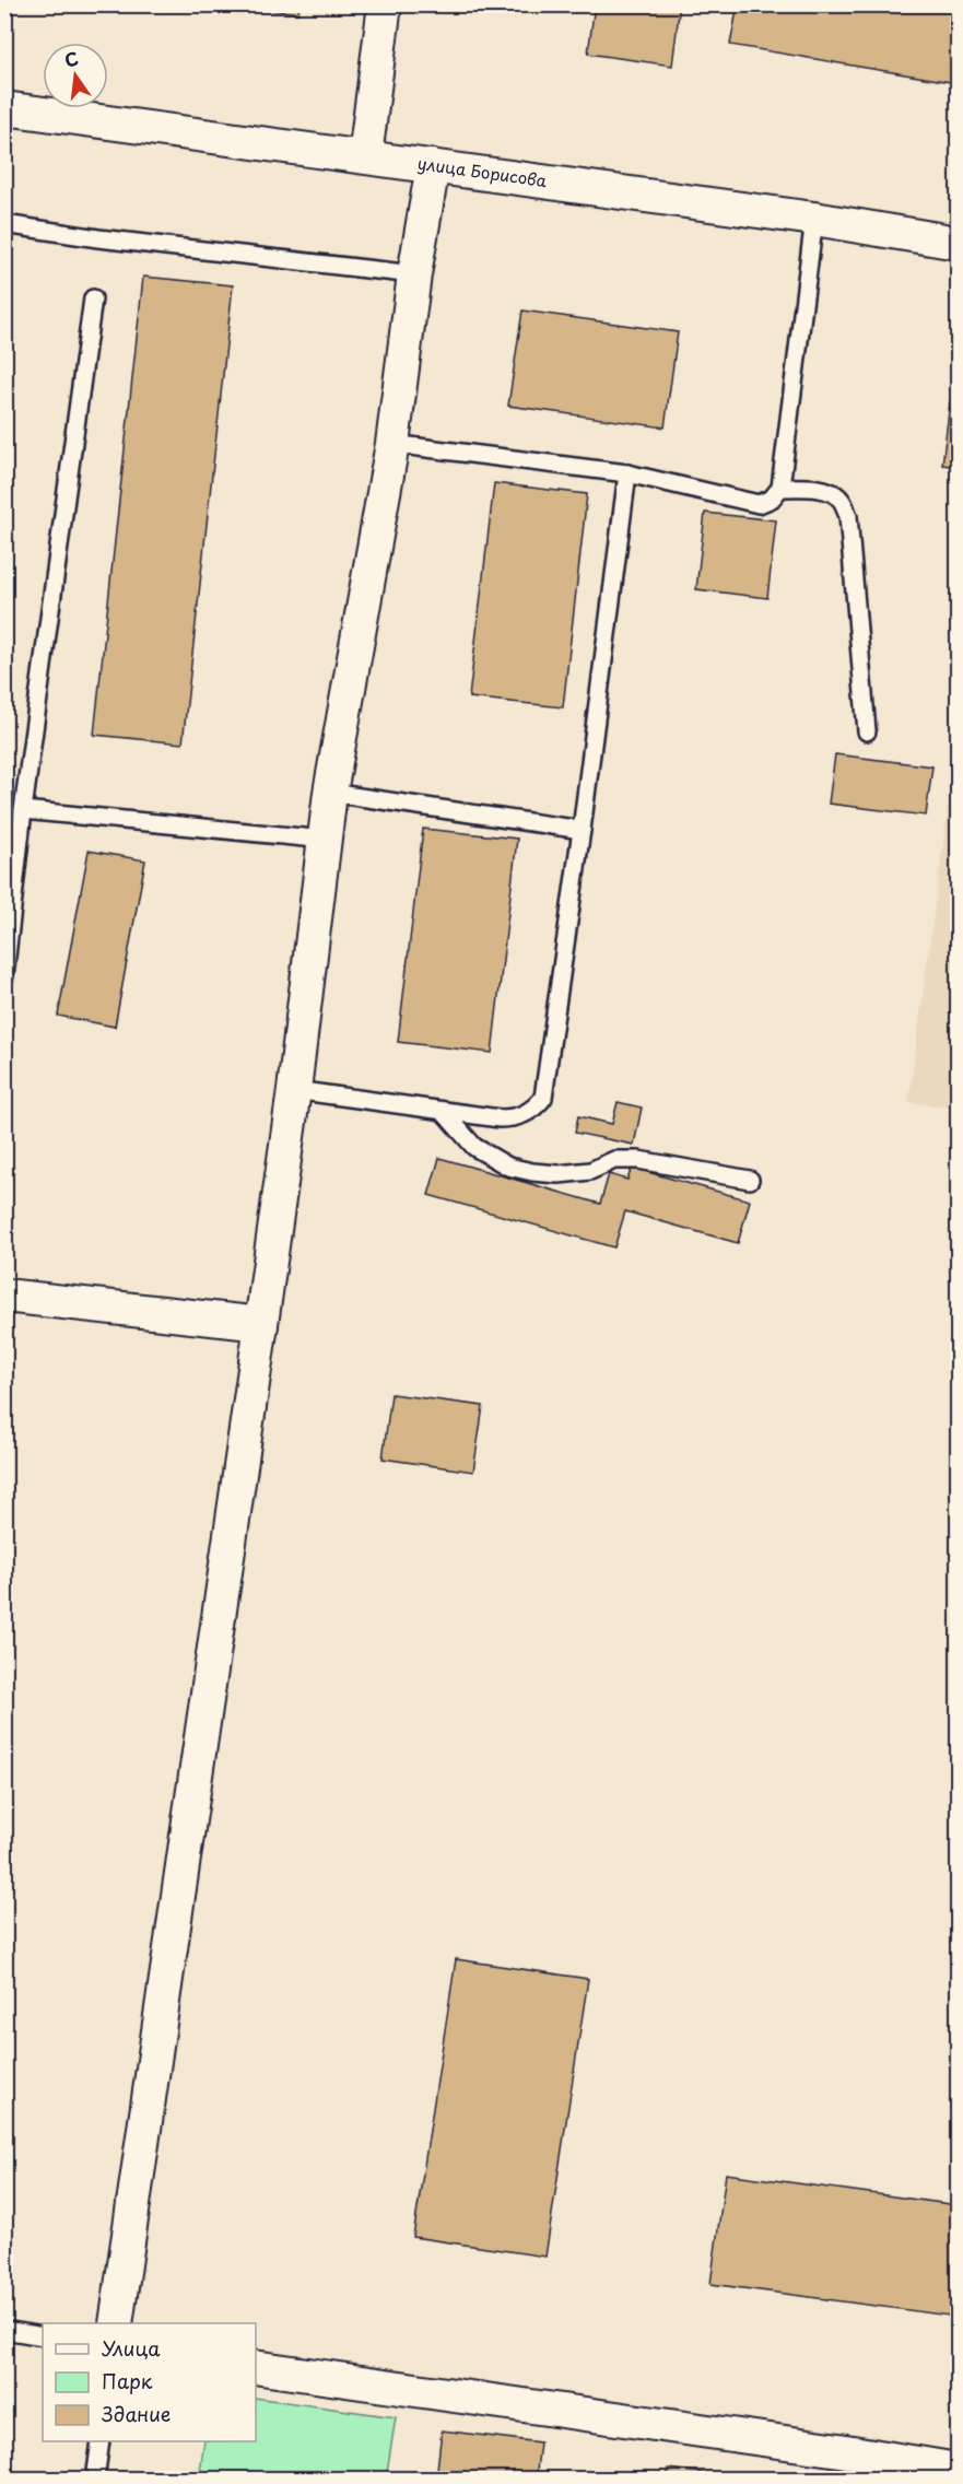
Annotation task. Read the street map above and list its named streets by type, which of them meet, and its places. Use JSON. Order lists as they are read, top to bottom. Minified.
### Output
{"streets":{"street":["улица Борисова"]},"legend":["Улица","Парк","Здание"],"north":"top"}
